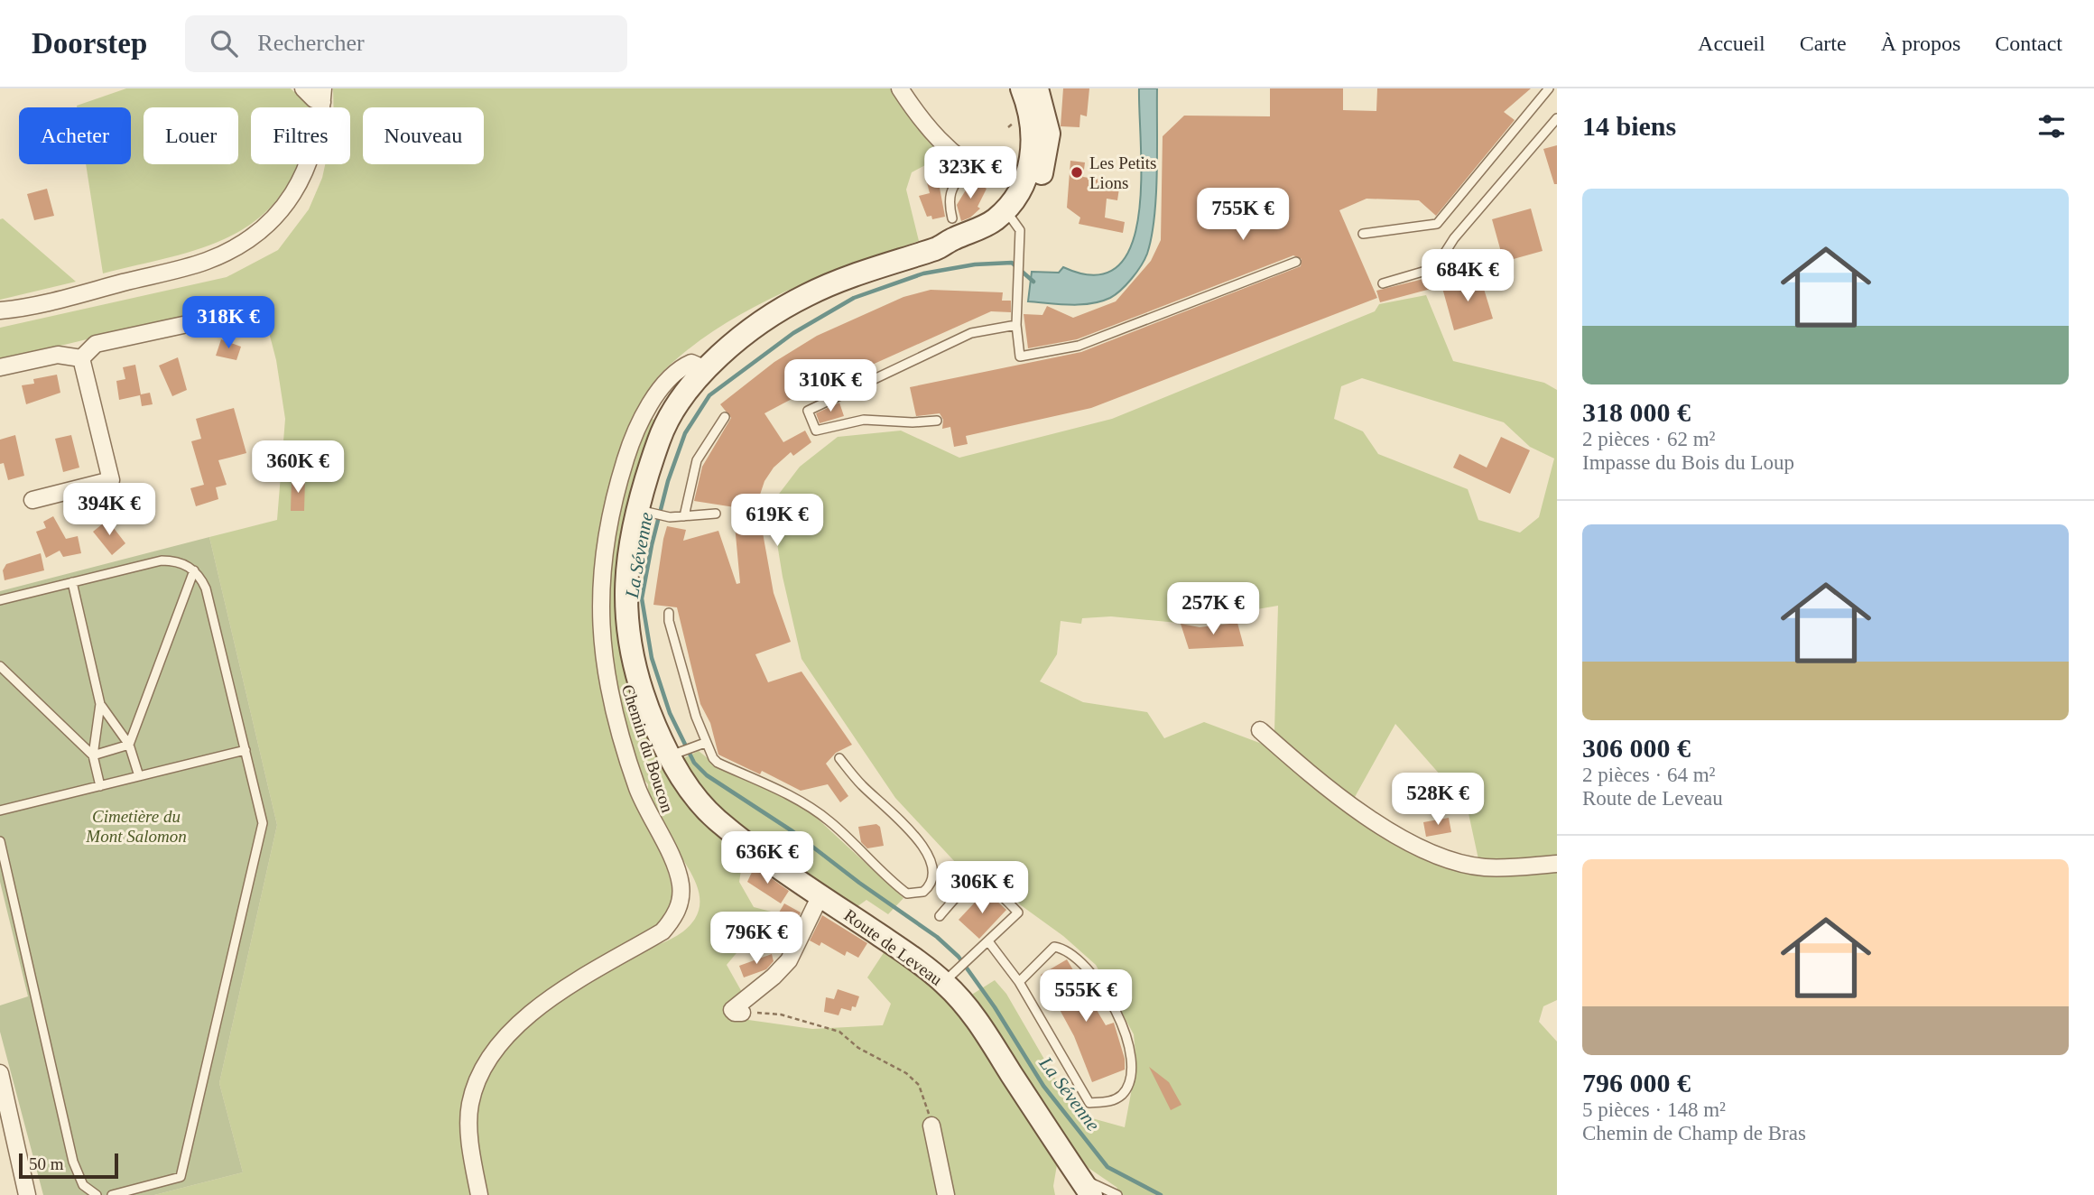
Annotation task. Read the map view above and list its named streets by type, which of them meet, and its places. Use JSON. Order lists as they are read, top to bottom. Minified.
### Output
{"streets":{"street":["Chemin du Boucon","Route de Leveau"]},"crossings":[["Chemin du Boucon","Route de Leveau"]],"water":["La Sévenne"],"parks":["Cimetière du Mont Salomon"],"places":["Les Petits Lions"],"scale_bar":"50 m","page":{"header":"Doorstep","search":"Rechercher","nav":["Accueil","Carte","À propos","Contact"],"heading":"14 biens","chip":["Acheter","Louer","Filtres","Nouveau"],"price":["323K €","755K €","684K €","318K €","310K €","360K €","394K €","619K €","257K €","528K €","636K €","306K €","796K €","555K €"],"list":[{"name":"318 000 €","note":"2 pièces · 62 m² · Impasse du Bois du Loup"},{"name":"306 000 €","note":"2 pièces · 64 m² · Route de Leveau"},{"name":"796 000 €","note":"5 pièces · 148 m² · Chemin de Champ de Bras"}],"scale":"50 m"}}
